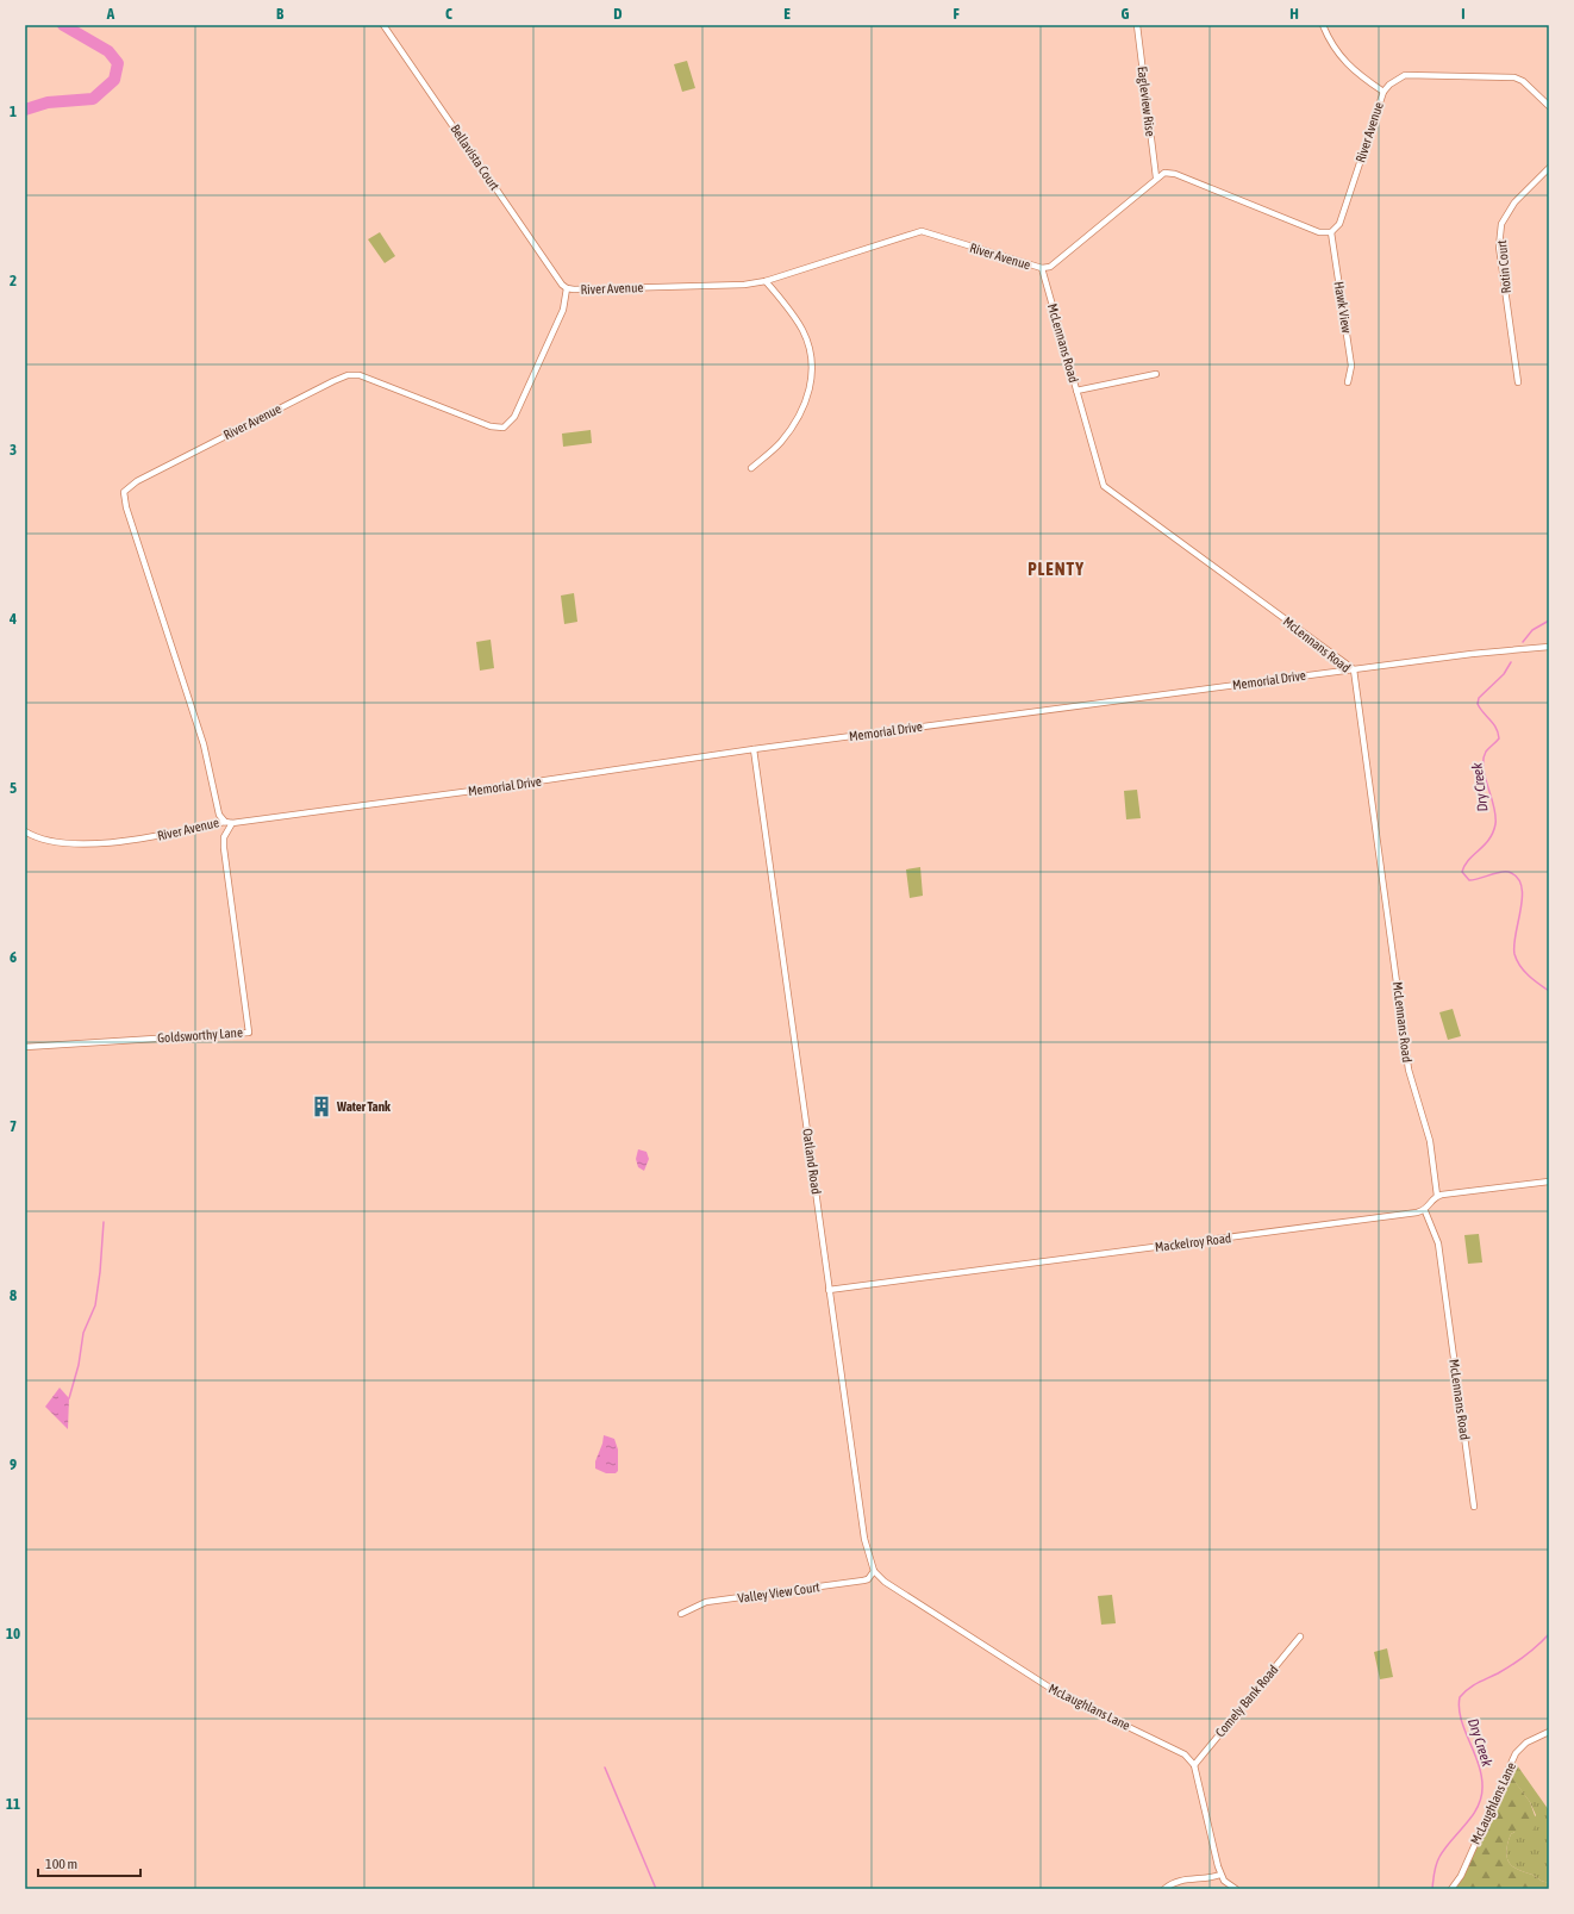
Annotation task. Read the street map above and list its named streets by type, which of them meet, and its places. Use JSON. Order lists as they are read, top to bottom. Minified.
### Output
{"streets":{"street":["Eagleview Rise","River Avenue","Bellavista Court","Rotin Court","Hawk View","McLennans Road","Memorial Drive","Goldsworthy Lane","Oatland Road","Mackelroy Road","Valley View Court","Comely Bank Road","McLaughlans Lane"]},"crossings":[["Eagleview Rise","River Avenue"],["River Avenue","Bellavista Court"],["River Avenue","Hawk View"],["River Avenue","McLennans Road"],["River Avenue","Memorial Drive"],["McLennans Road","Memorial Drive"],["McLennans Road","Mackelroy Road"],["Memorial Drive","Goldsworthy Lane"],["Memorial Drive","Oatland Road"],["Oatland Road","Mackelroy Road"],["Oatland Road","Valley View Court"],["Oatland Road","McLaughlans Lane"],["Valley View Court","McLaughlans Lane"],["Comely Bank Road","McLaughlans Lane"]],"districts":["PLENTY"],"water":["Dry Creek"],"places":{"building":["Water Tank"]},"scale_bar":"100 m","grid":{"columns":["A","B","C","D","E","F","G","H","I"],"rows":["1","2","3","4","5","6","7","8","9","10","11"]}}
